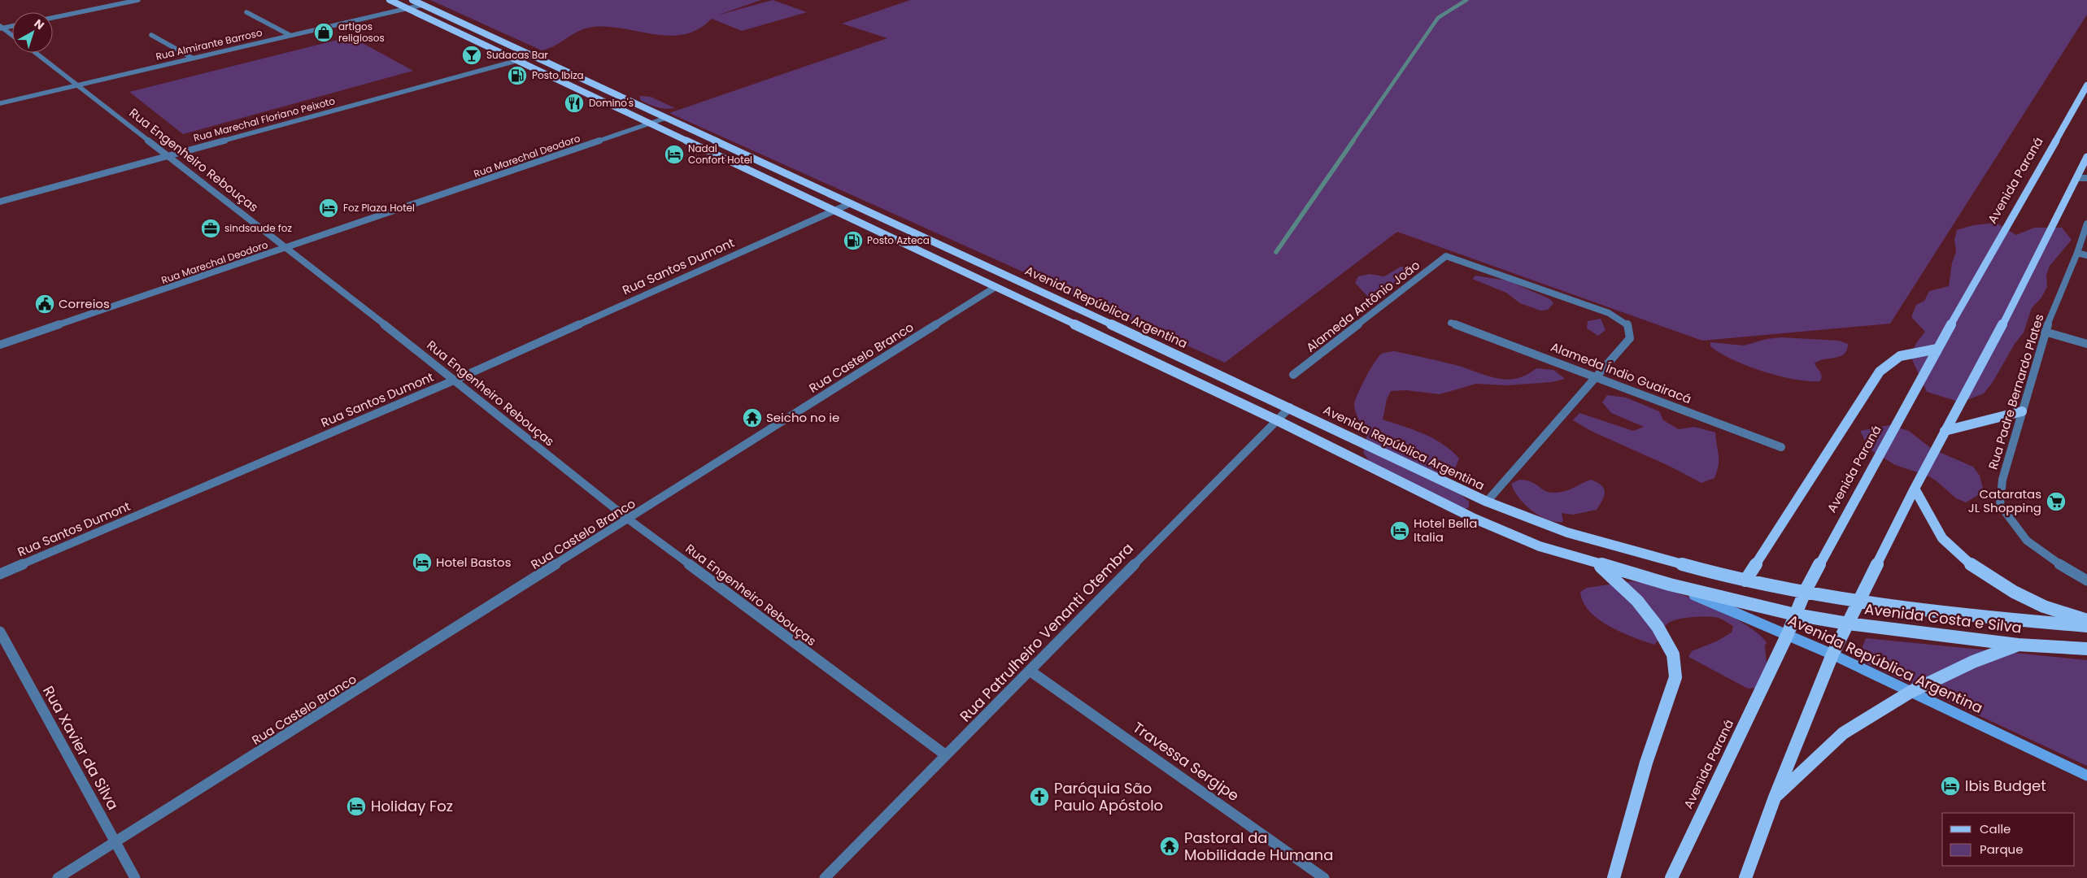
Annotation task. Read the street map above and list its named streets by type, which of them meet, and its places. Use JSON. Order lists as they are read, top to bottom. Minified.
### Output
{"streets":{"main road":["Avenida Paraná","Avenida República Argentina","Avenida Costa e Silva"],"street":["Rua Almirante Barroso","Rua Marechal Floriano Peixoto","Rua Marechal Deodoro","Rua Engenheiro Rebouças","Rua Santos Dumont","Alameda Antônio João","Rua Castelo Branco","Alameda Índio Guairacá","Rua Padre Bernardo Plates","Rua Patrulheiro Venanti Otembra","Rua Xavier da Silva","Travessa Sergipe"]},"crossings":[["Rua Almirante Barroso","Rua Engenheiro Rebouças"],["Rua Almirante Barroso","Avenida República Argentina"],["Rua Marechal Floriano Peixoto","Rua Engenheiro Rebouças"],["Rua Marechal Floriano Peixoto","Avenida República Argentina"],["Rua Marechal Deodoro","Rua Engenheiro Rebouças"],["Rua Marechal Deodoro","Avenida República Argentina"],["Rua Engenheiro Rebouças","Rua Santos Dumont"],["Rua Engenheiro Rebouças","Rua Castelo Branco"],["Rua Engenheiro Rebouças","Rua Patrulheiro Venanti Otembra"],["Avenida Paraná","Avenida República Argentina"],["Avenida Paraná","Avenida Costa e Silva"],["Rua Santos Dumont","Avenida República Argentina"],["Alameda Antônio João","Alameda Índio Guairacá"],["Avenida República Argentina","Rua Castelo Branco"],["Avenida República Argentina","Avenida Costa e Silva"],["Avenida República Argentina","Rua Patrulheiro Venanti Otembra"],["Rua Castelo Branco","Rua Xavier da Silva"],["Rua Patrulheiro Venanti Otembra","Travessa Sergipe"]],"places":{"shop":["artigos religiosos"],"bar":["Sudacas Bar"],"fuel station":["Posto Ibiza","Posto Azteca"],"restaurant":["Domino's"],"hotel":["Nadai Confort Hotel","Foz Plaza Hotel","Hotel Bella Italia","Hotel Bastos","Ibis Budget","Holiday Foz"],"office":["sindsaude foz"],"public building":["Correios"],"temple":["Seicho no ie","Pastoral da Mobilidade Humana"],"supermarket":["Cataratas JL Shopping"],"church":["Paróquia São Paulo Apóstolo"]},"legend":["Calle","Parque"],"north":"top right"}
